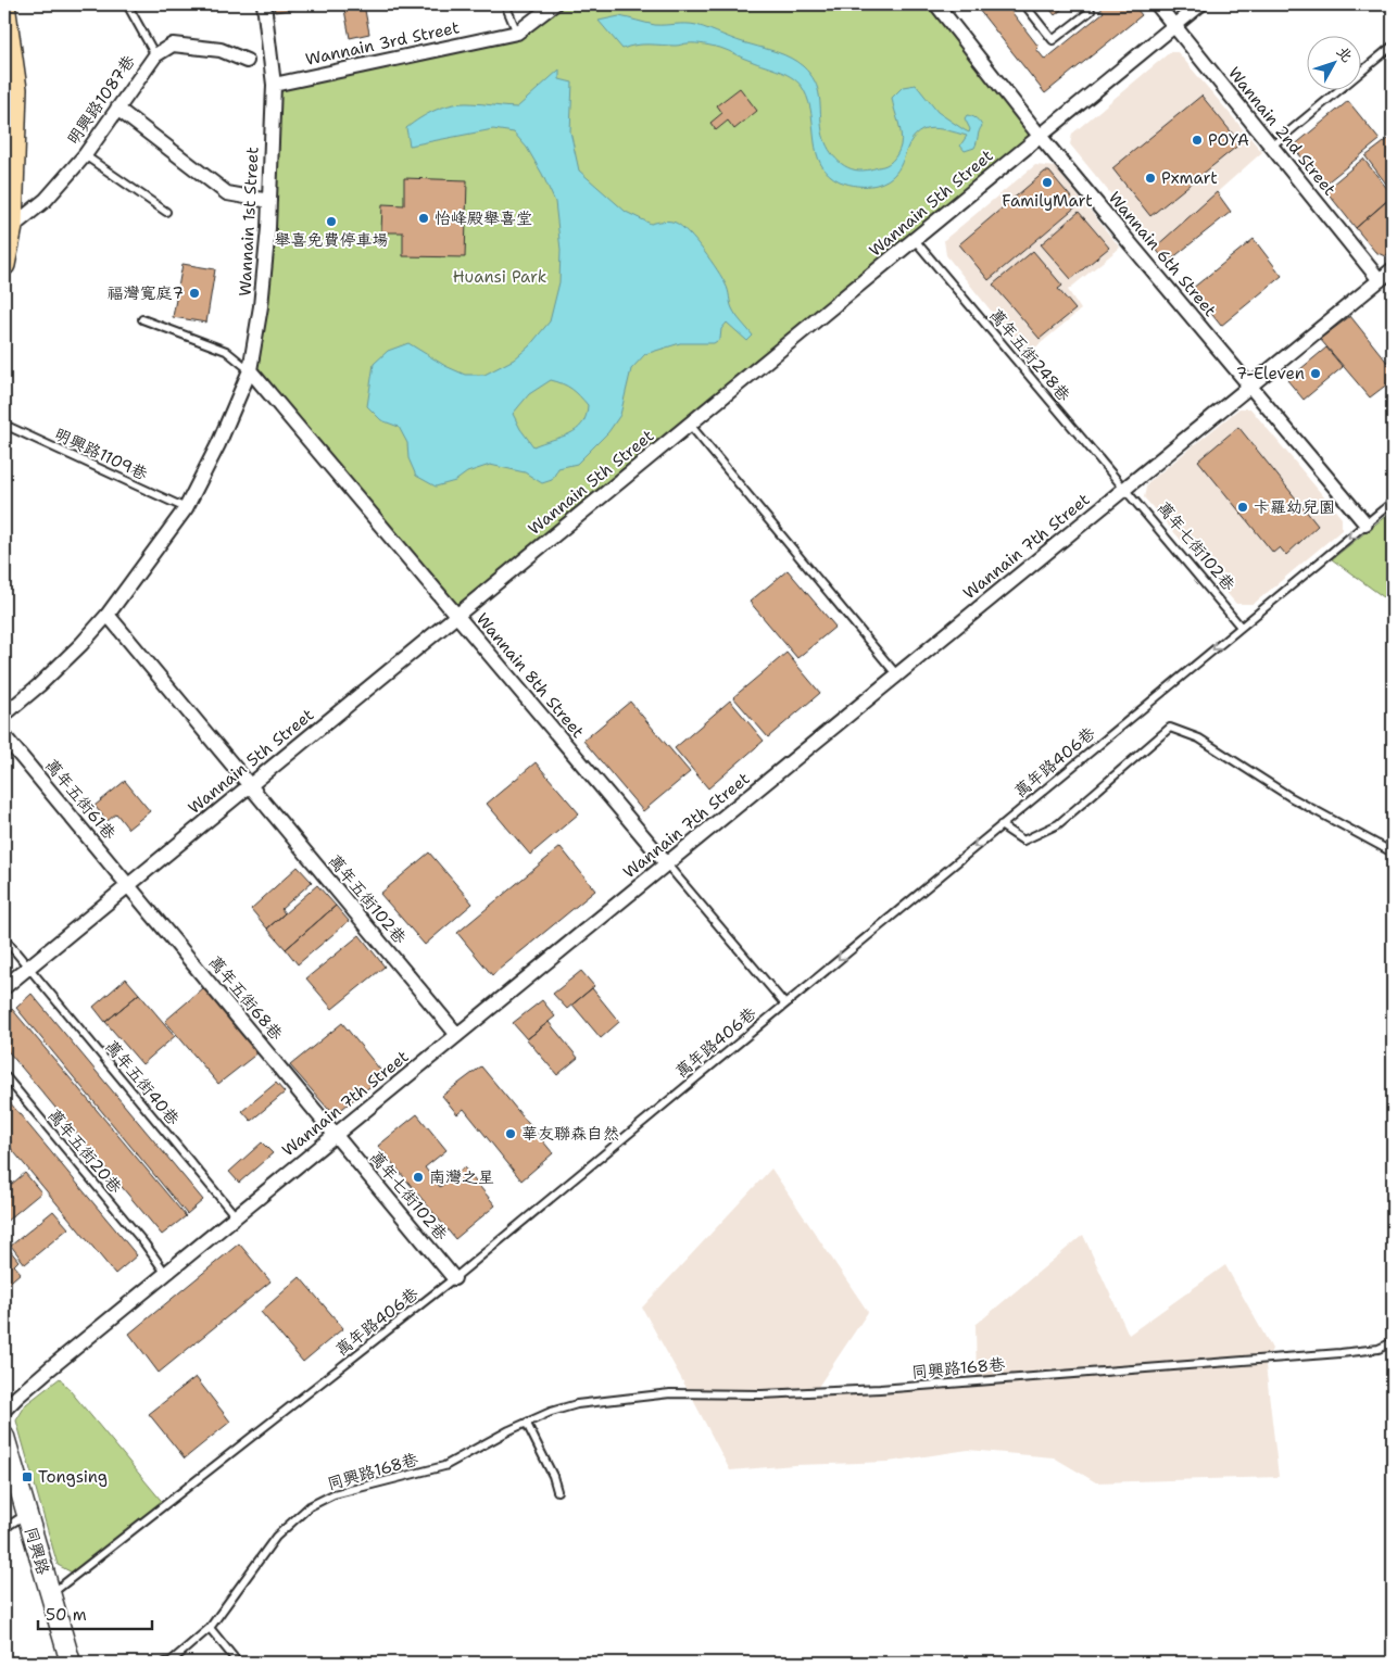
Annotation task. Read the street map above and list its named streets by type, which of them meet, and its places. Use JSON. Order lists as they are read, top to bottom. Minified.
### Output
{"streets":{"street":["Wannain 3rd Street","明興路1087巷","Wannain 2nd Street","Wannain 5th Street","Wannain 1st Street","Wannain 6th Street","Wannain 7th Street","萬年七街102巷","Wannain 8th Street","萬年五街61巷","萬年五街102巷","萬年五街68巷","同興路"],"lane":["萬年五街248巷","明興路1109巷","萬年路406巷","萬年五街40巷","萬年五街20巷","同興路168巷"]},"crossings":[["Wannain 3rd Street","Wannain 1st Street"],["Wannain 2nd Street","Wannain 5th Street"],["Wannain 2nd Street","Wannain 7th Street"],["Wannain 5th Street","Wannain 6th Street"],["Wannain 5th Street","萬年五街248巷"],["Wannain 5th Street","Wannain 8th Street"],["Wannain 5th Street","萬年五街61巷"],["Wannain 5th Street","萬年五街102巷"],["Wannain 5th Street","萬年五街68巷"],["Wannain 5th Street","萬年五街40巷"],["Wannain 1st Street","明興路1109巷"],["Wannain 1st Street","Wannain 8th Street"],["Wannain 1st Street","萬年五街102巷"],["Wannain 6th Street","Wannain 7th Street"],["Wannain 6th Street","萬年路406巷"],["萬年五街248巷","Wannain 7th Street"],["萬年五街248巷","萬年七街102巷"],["Wannain 7th Street","萬年七街102巷"],["Wannain 7th Street","Wannain 8th Street"],["Wannain 7th Street","萬年五街102巷"],["Wannain 7th Street","萬年五街68巷"],["Wannain 7th Street","萬年五街40巷"],["Wannain 7th Street","萬年五街20巷"],["萬年七街102巷","萬年路406巷"],["萬年七街102巷","萬年五街68巷"],["Wannain 8th Street","萬年路406巷"],["萬年路406巷","同興路"],["萬年五街61巷","萬年五街68巷"]],"one_way":["萬年路406巷"],"parks":["Huansi Park"],"places":{"other":["POYA","Pxmart","FamilyMart","怡峰殿舉喜堂","舉喜免費停車場","福灣寬庭7","7-Eleven","卡羅幼兒園","華友聯森自然","南灣之星"],"transit":["Tongsing"]},"scale_bar":"50 m","north":"top right"}
